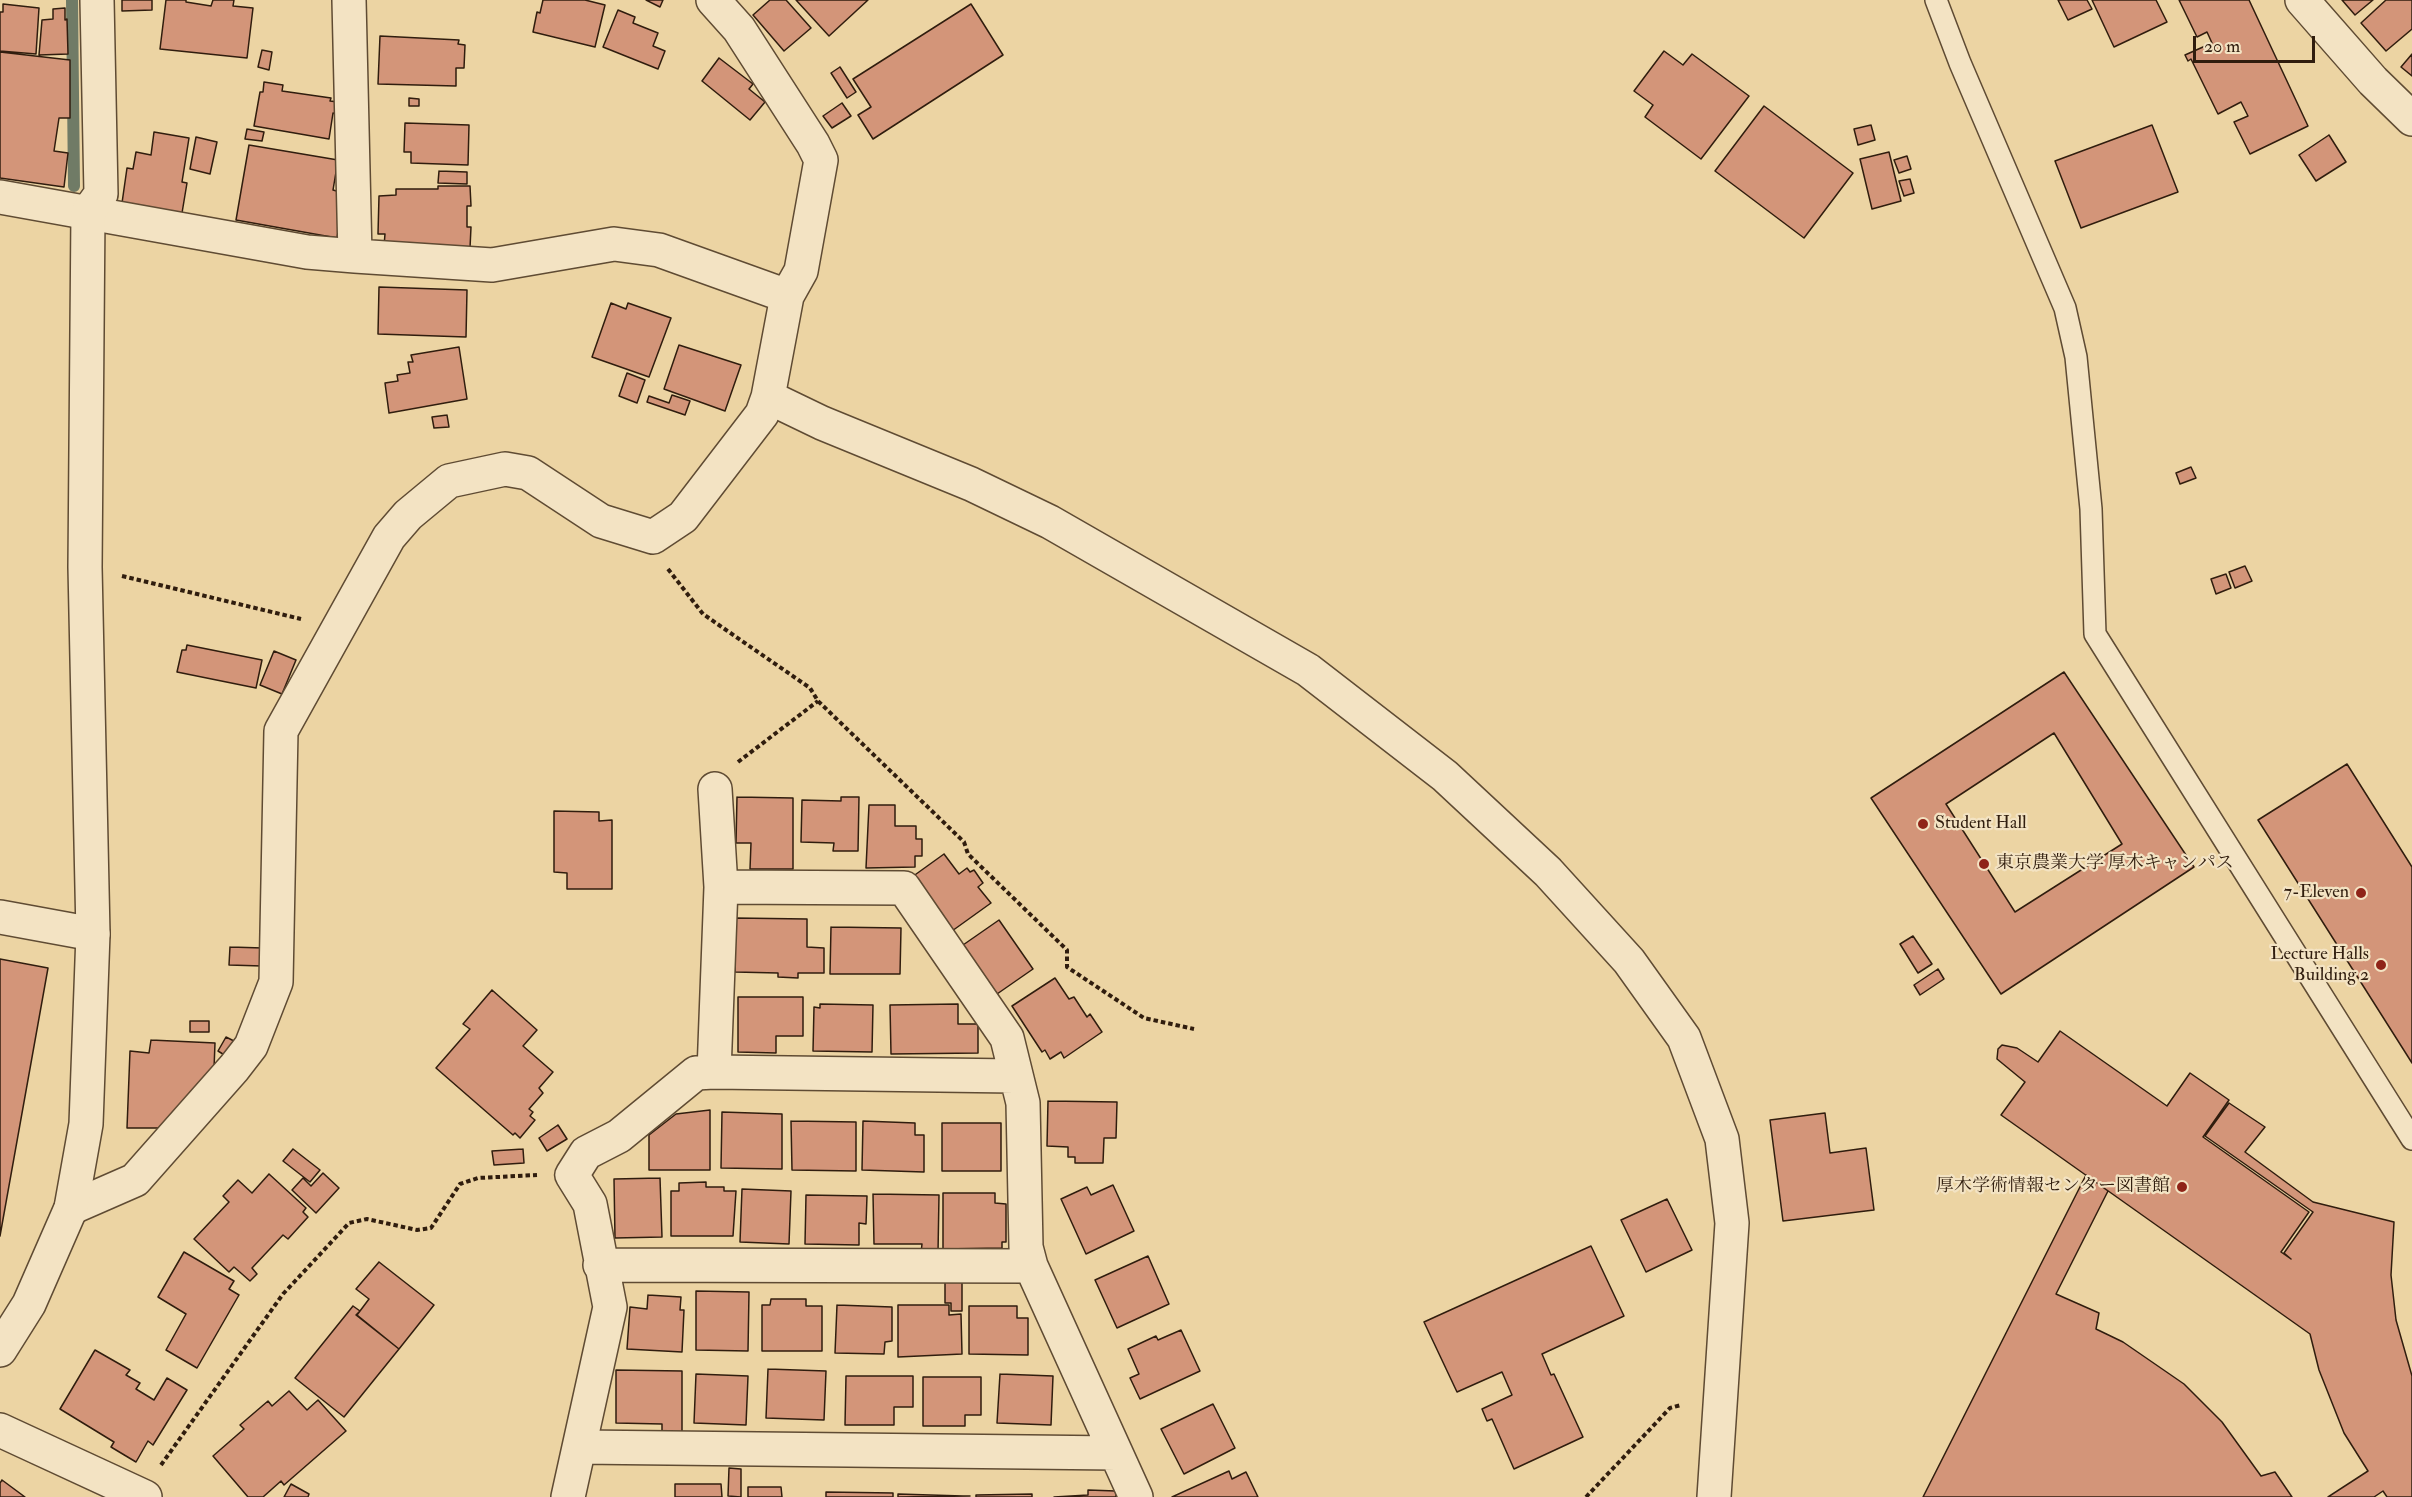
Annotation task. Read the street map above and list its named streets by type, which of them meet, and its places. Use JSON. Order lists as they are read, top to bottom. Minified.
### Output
{"places":["Student Hall","東京農業大学 厚木キャンパス","7-Eleven","Lecture Halls Building 2","厚木学術情報センター図書館"],"scale_bar":"20 m"}
